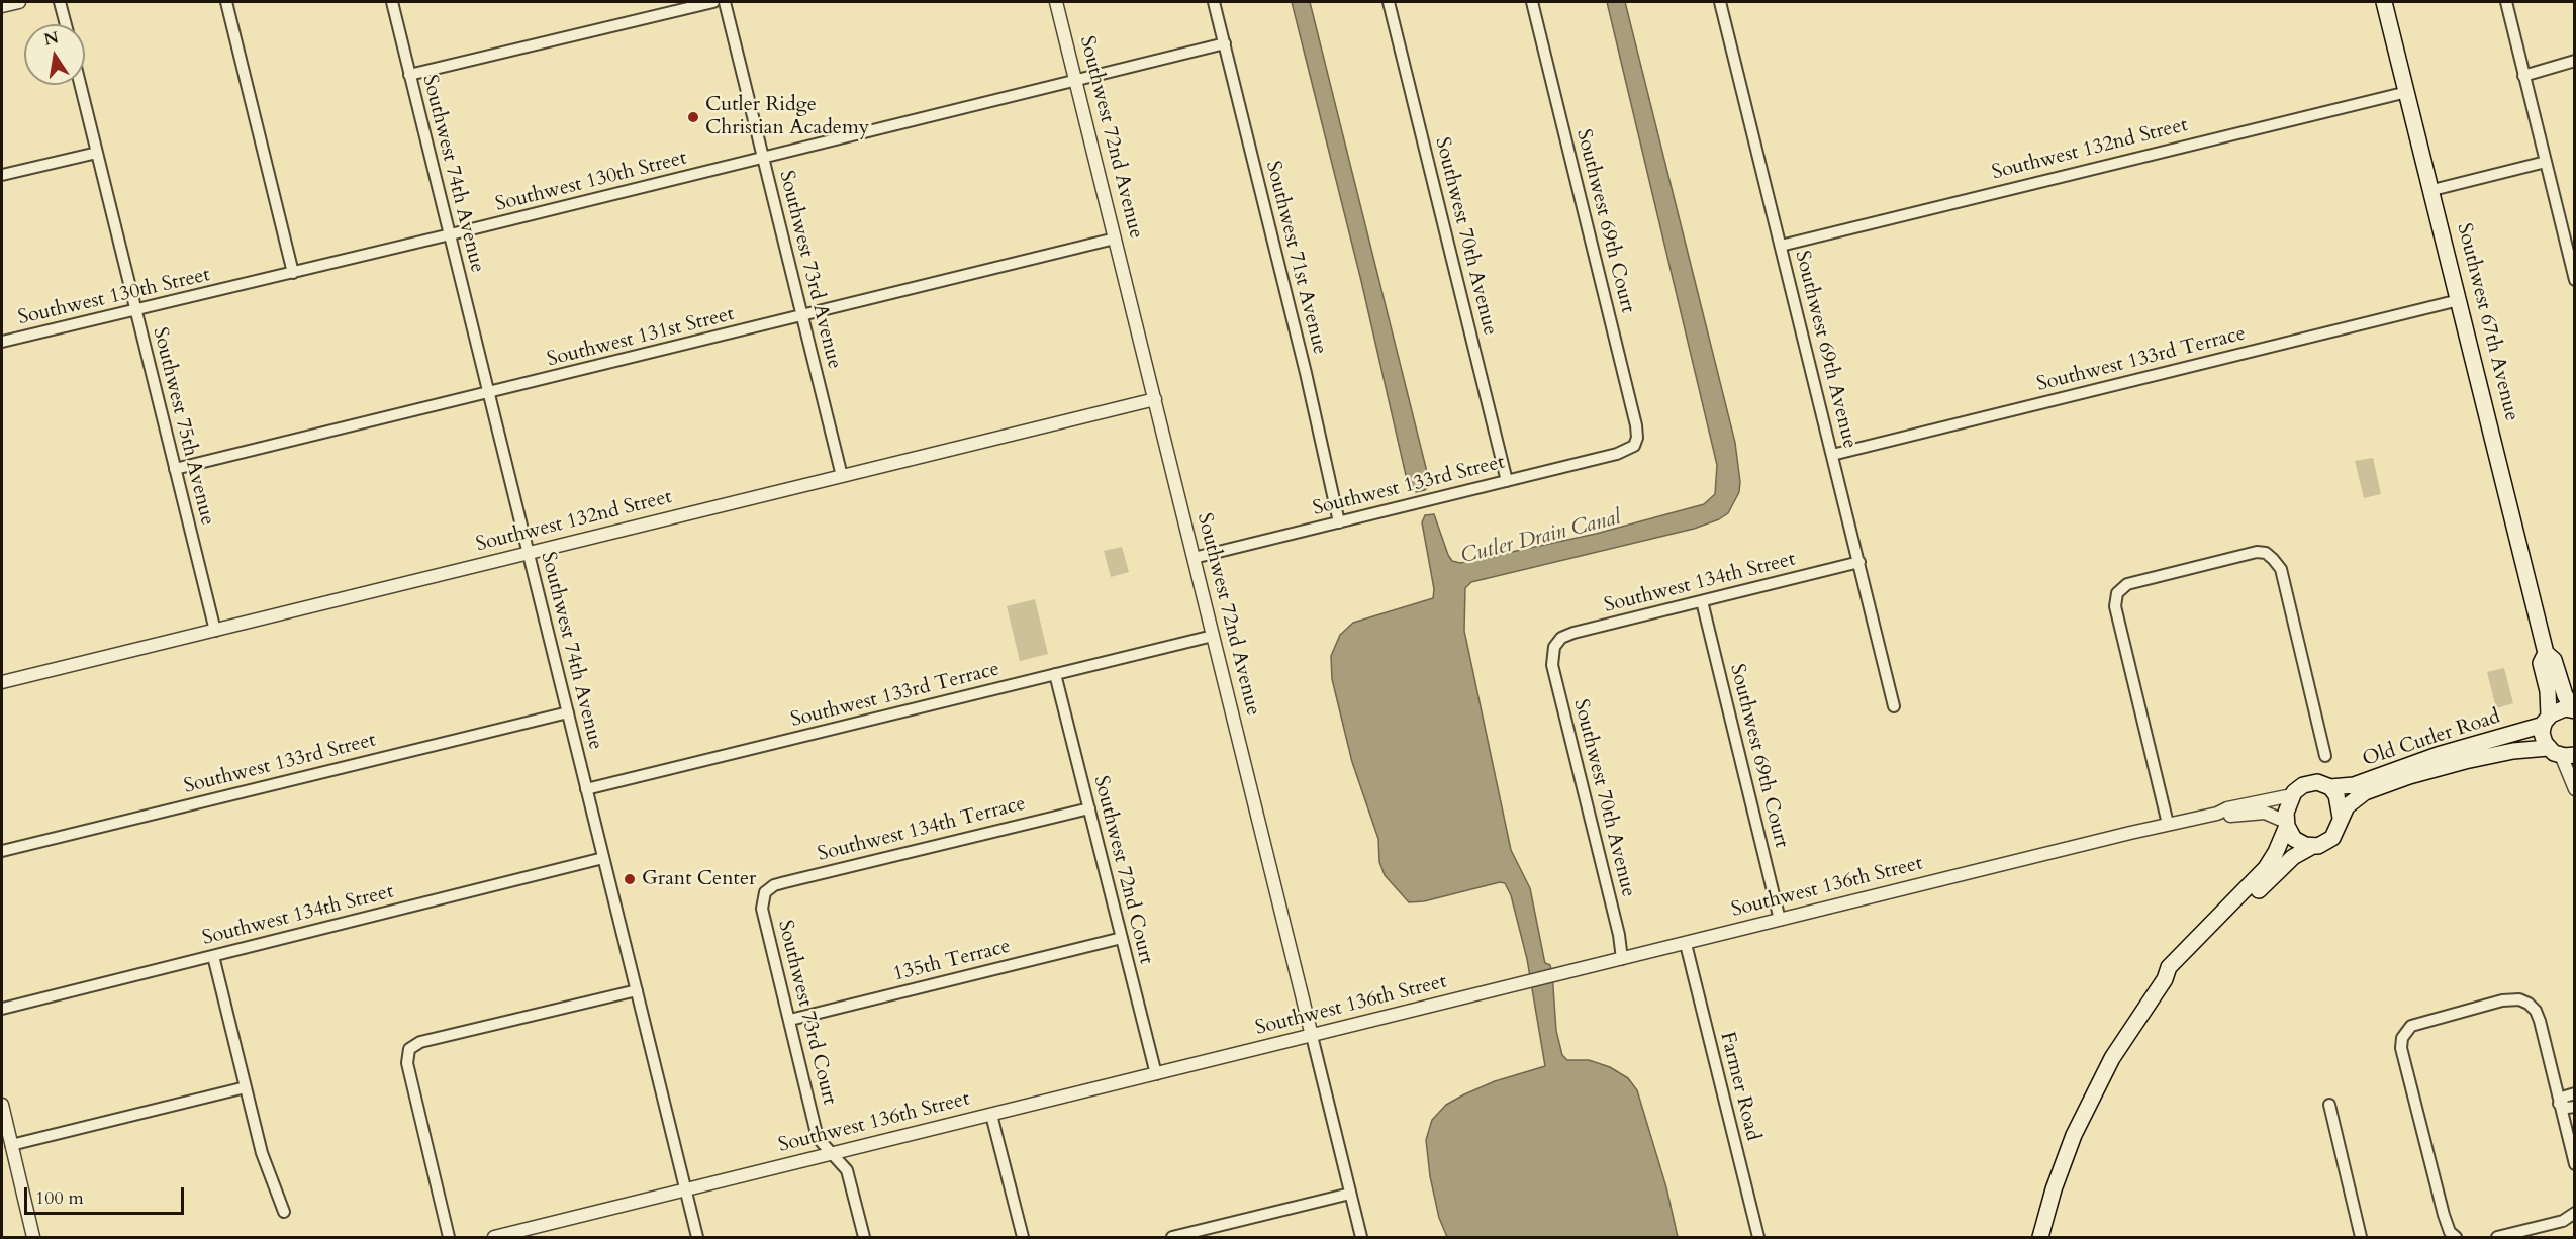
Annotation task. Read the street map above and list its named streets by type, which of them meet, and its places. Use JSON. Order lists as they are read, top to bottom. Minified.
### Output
{"streets":{"main road":["Southwest 67th Avenue","Old Cutler Road"],"street":["Southwest 72nd Avenue","Southwest 132nd Street","Southwest 74th Avenue","Southwest 130th Street","Southwest 69th Court","Southwest 70th Avenue","Southwest 71st Avenue","Southwest 73rd Avenue","Southwest 131st Street","Southwest 69th Avenue","Southwest 133rd Terrace","Southwest 75th Avenue","Southwest 133rd Street","Southwest 134th Street","Southwest 134th Terrace","Southwest 72nd Court","Southwest 136th Street","135th Terrace","Southwest 73rd Court","Farmer Road"]},"crossings":[["Southwest 72nd Avenue","Southwest 132nd Street"],["Southwest 72nd Avenue","Southwest 130th Street"],["Southwest 72nd Avenue","Southwest 131st Street"],["Southwest 72nd Avenue","Southwest 133rd Terrace"],["Southwest 72nd Avenue","Southwest 133rd Street"],["Southwest 72nd Avenue","Southwest 136th Street"],["Southwest 132nd Street","Southwest 74th Avenue"],["Southwest 132nd Street","Southwest 73rd Avenue"],["Southwest 132nd Street","Southwest 67th Avenue"],["Southwest 132nd Street","Southwest 69th Avenue"],["Southwest 132nd Street","Southwest 75th Avenue"],["Southwest 74th Avenue","Southwest 130th Street"],["Southwest 74th Avenue","Southwest 131st Street"],["Southwest 74th Avenue","Southwest 133rd Terrace"],["Southwest 74th Avenue","Southwest 133rd Street"],["Southwest 74th Avenue","Southwest 134th Street"],["Southwest 74th Avenue","Southwest 136th Street"],["Southwest 130th Street","Southwest 71st Avenue"],["Southwest 130th Street","Southwest 73rd Avenue"],["Southwest 130th Street","Southwest 75th Avenue"],["Southwest 69th Court","Southwest 133rd Street"],["Southwest 69th Court","Southwest 134th Street"],["Southwest 69th Court","Southwest 136th Street"],["Southwest 70th Avenue","Southwest 133rd Street"],["Southwest 70th Avenue","Southwest 134th Street"],["Southwest 70th Avenue","Southwest 136th Street"],["Southwest 71st Avenue","Southwest 133rd Street"],["Southwest 73rd Avenue","Southwest 131st Street"],["Southwest 67th Avenue","Southwest 133rd Terrace"],["Southwest 67th Avenue","Old Cutler Road"],["Southwest 131st Street","Southwest 75th Avenue"],["Southwest 69th Avenue","Southwest 133rd Terrace"],["Southwest 69th Avenue","Southwest 134th Street"],["Southwest 133rd Terrace","Southwest 72nd Court"],["Old Cutler Road","Southwest 136th Street"],["Southwest 134th Terrace","Southwest 72nd Court"],["Southwest 134th Terrace","Southwest 73rd Court"],["Southwest 72nd Court","Southwest 136th Street"],["Southwest 72nd Court","135th Terrace"],["Southwest 136th Street","Southwest 73rd Court"],["Southwest 136th Street","Farmer Road"],["135th Terrace","Southwest 73rd Court"]],"water":["Cutler Drain Canal"],"places":["Cutler Ridge Christian Academy","Grant Center"],"scale_bar":"100 m","north":"top"}
